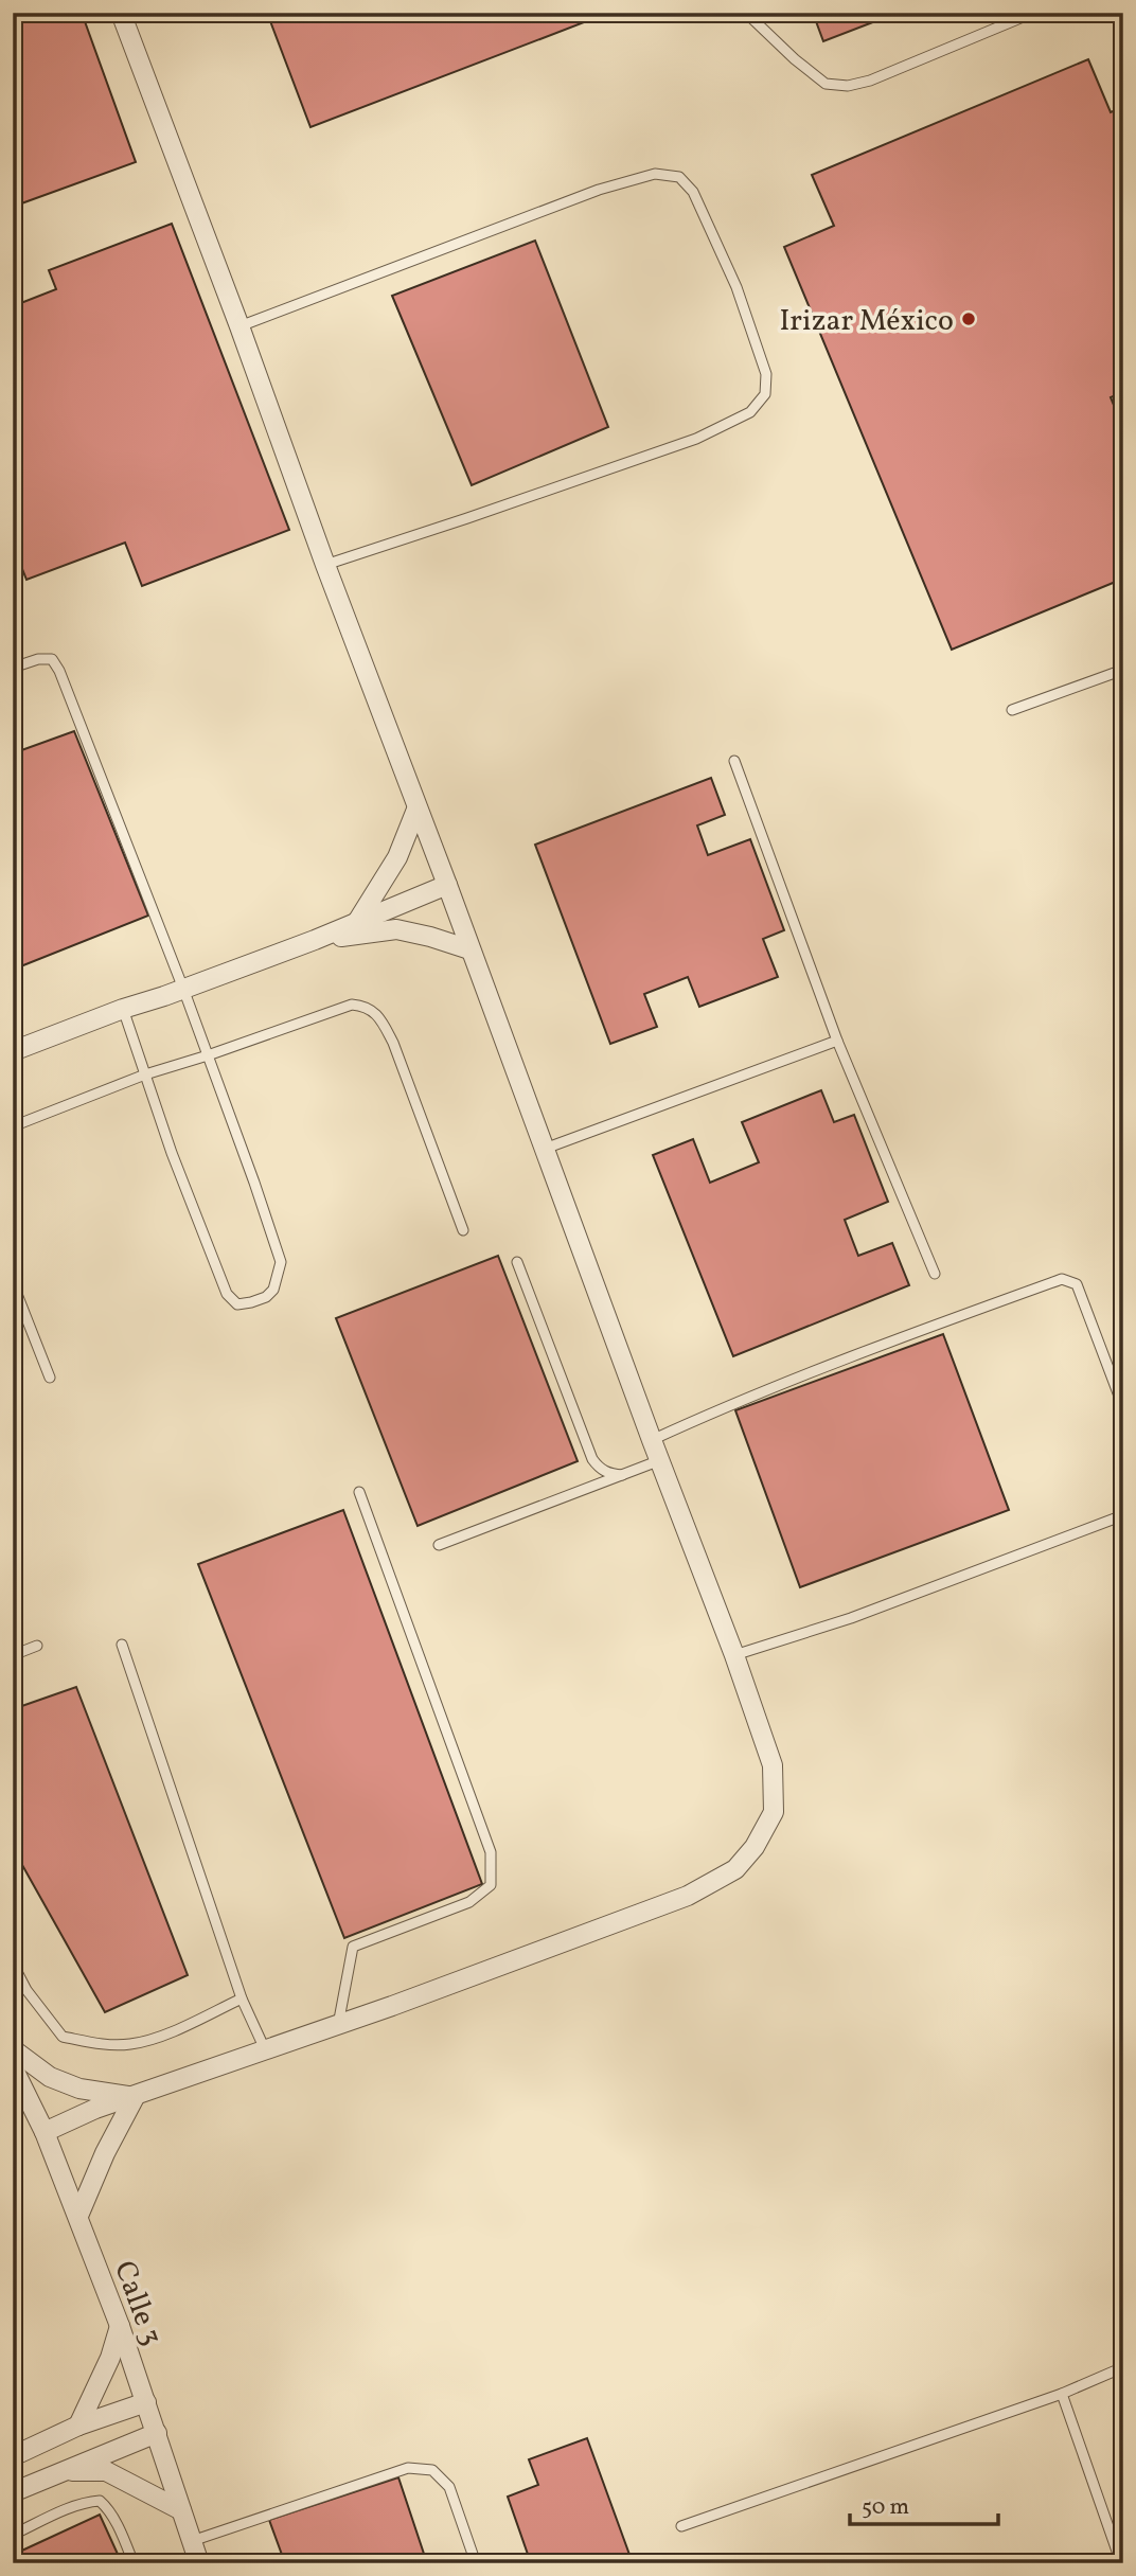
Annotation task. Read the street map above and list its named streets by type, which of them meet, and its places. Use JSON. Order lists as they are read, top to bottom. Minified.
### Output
{"streets":{"street":["Calle 3"]},"places":["Irizar México"],"scale_bar":"50 m"}
